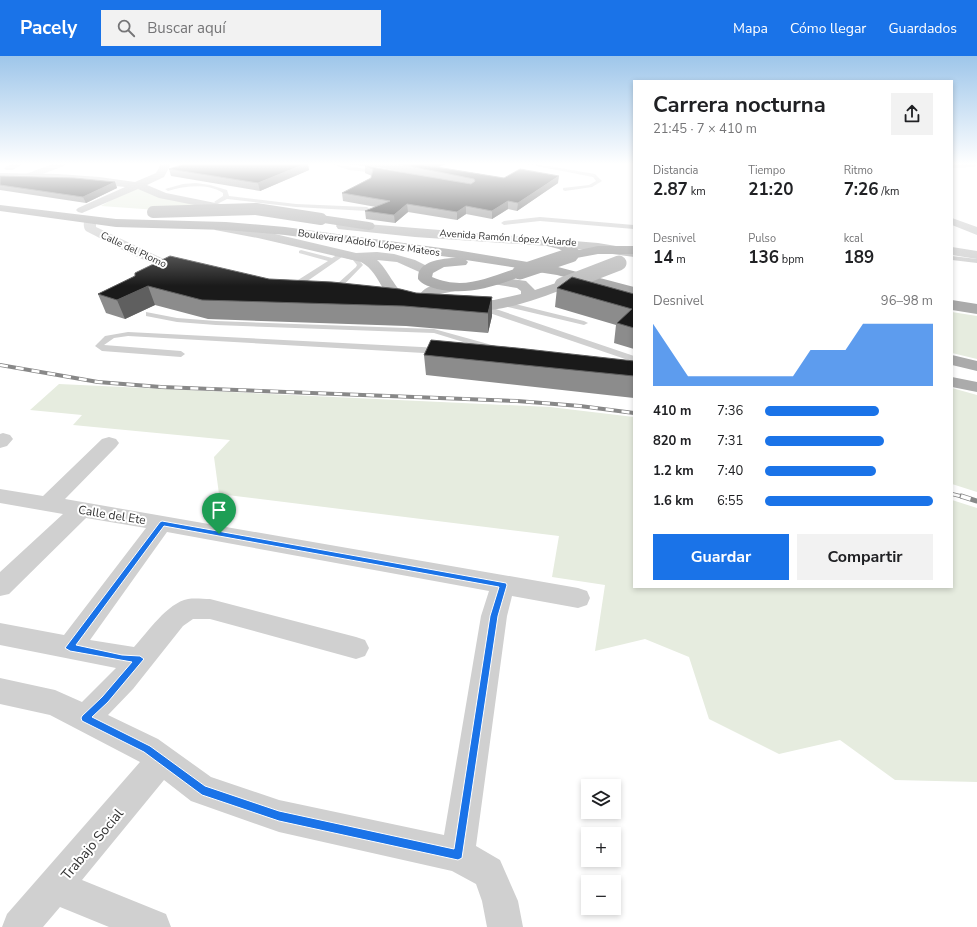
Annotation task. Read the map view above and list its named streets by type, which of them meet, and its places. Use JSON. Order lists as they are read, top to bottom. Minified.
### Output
{"streets":{"main road":["Boulevard Adolfo López Mateos"],"street":["Avenida Ramón López Velarde","Calle del Plomo","Calle del Ete","Trabajo Social"]},"crossings":[["Boulevard Adolfo López Mateos","Calle del Plomo"]],"page":{"header":"Pacely","search":"Buscar aquí","nav":["Mapa","Cómo llegar","Guardados"],"heading":["Carrera nocturna","21:45 · 7 × 410 m"],"stats":[["Distancia","2.87 km"],["Tiempo","21:20"],["Ritmo","7:26 /km"],["Desnivel","14 m"],["Pulso","136 bpm"],["kcal","189"]],"chart":["Desnivel","96–98 m"],"list":[{"name":"410 m","note":"7:36"},{"name":"820 m","note":"7:31"},{"name":"1.2 km","note":"7:40"},{"name":"1.6 km","note":"6:55"}],"buttons":["Guardar","Compartir"],"map_buttons":["+","−"]}}
